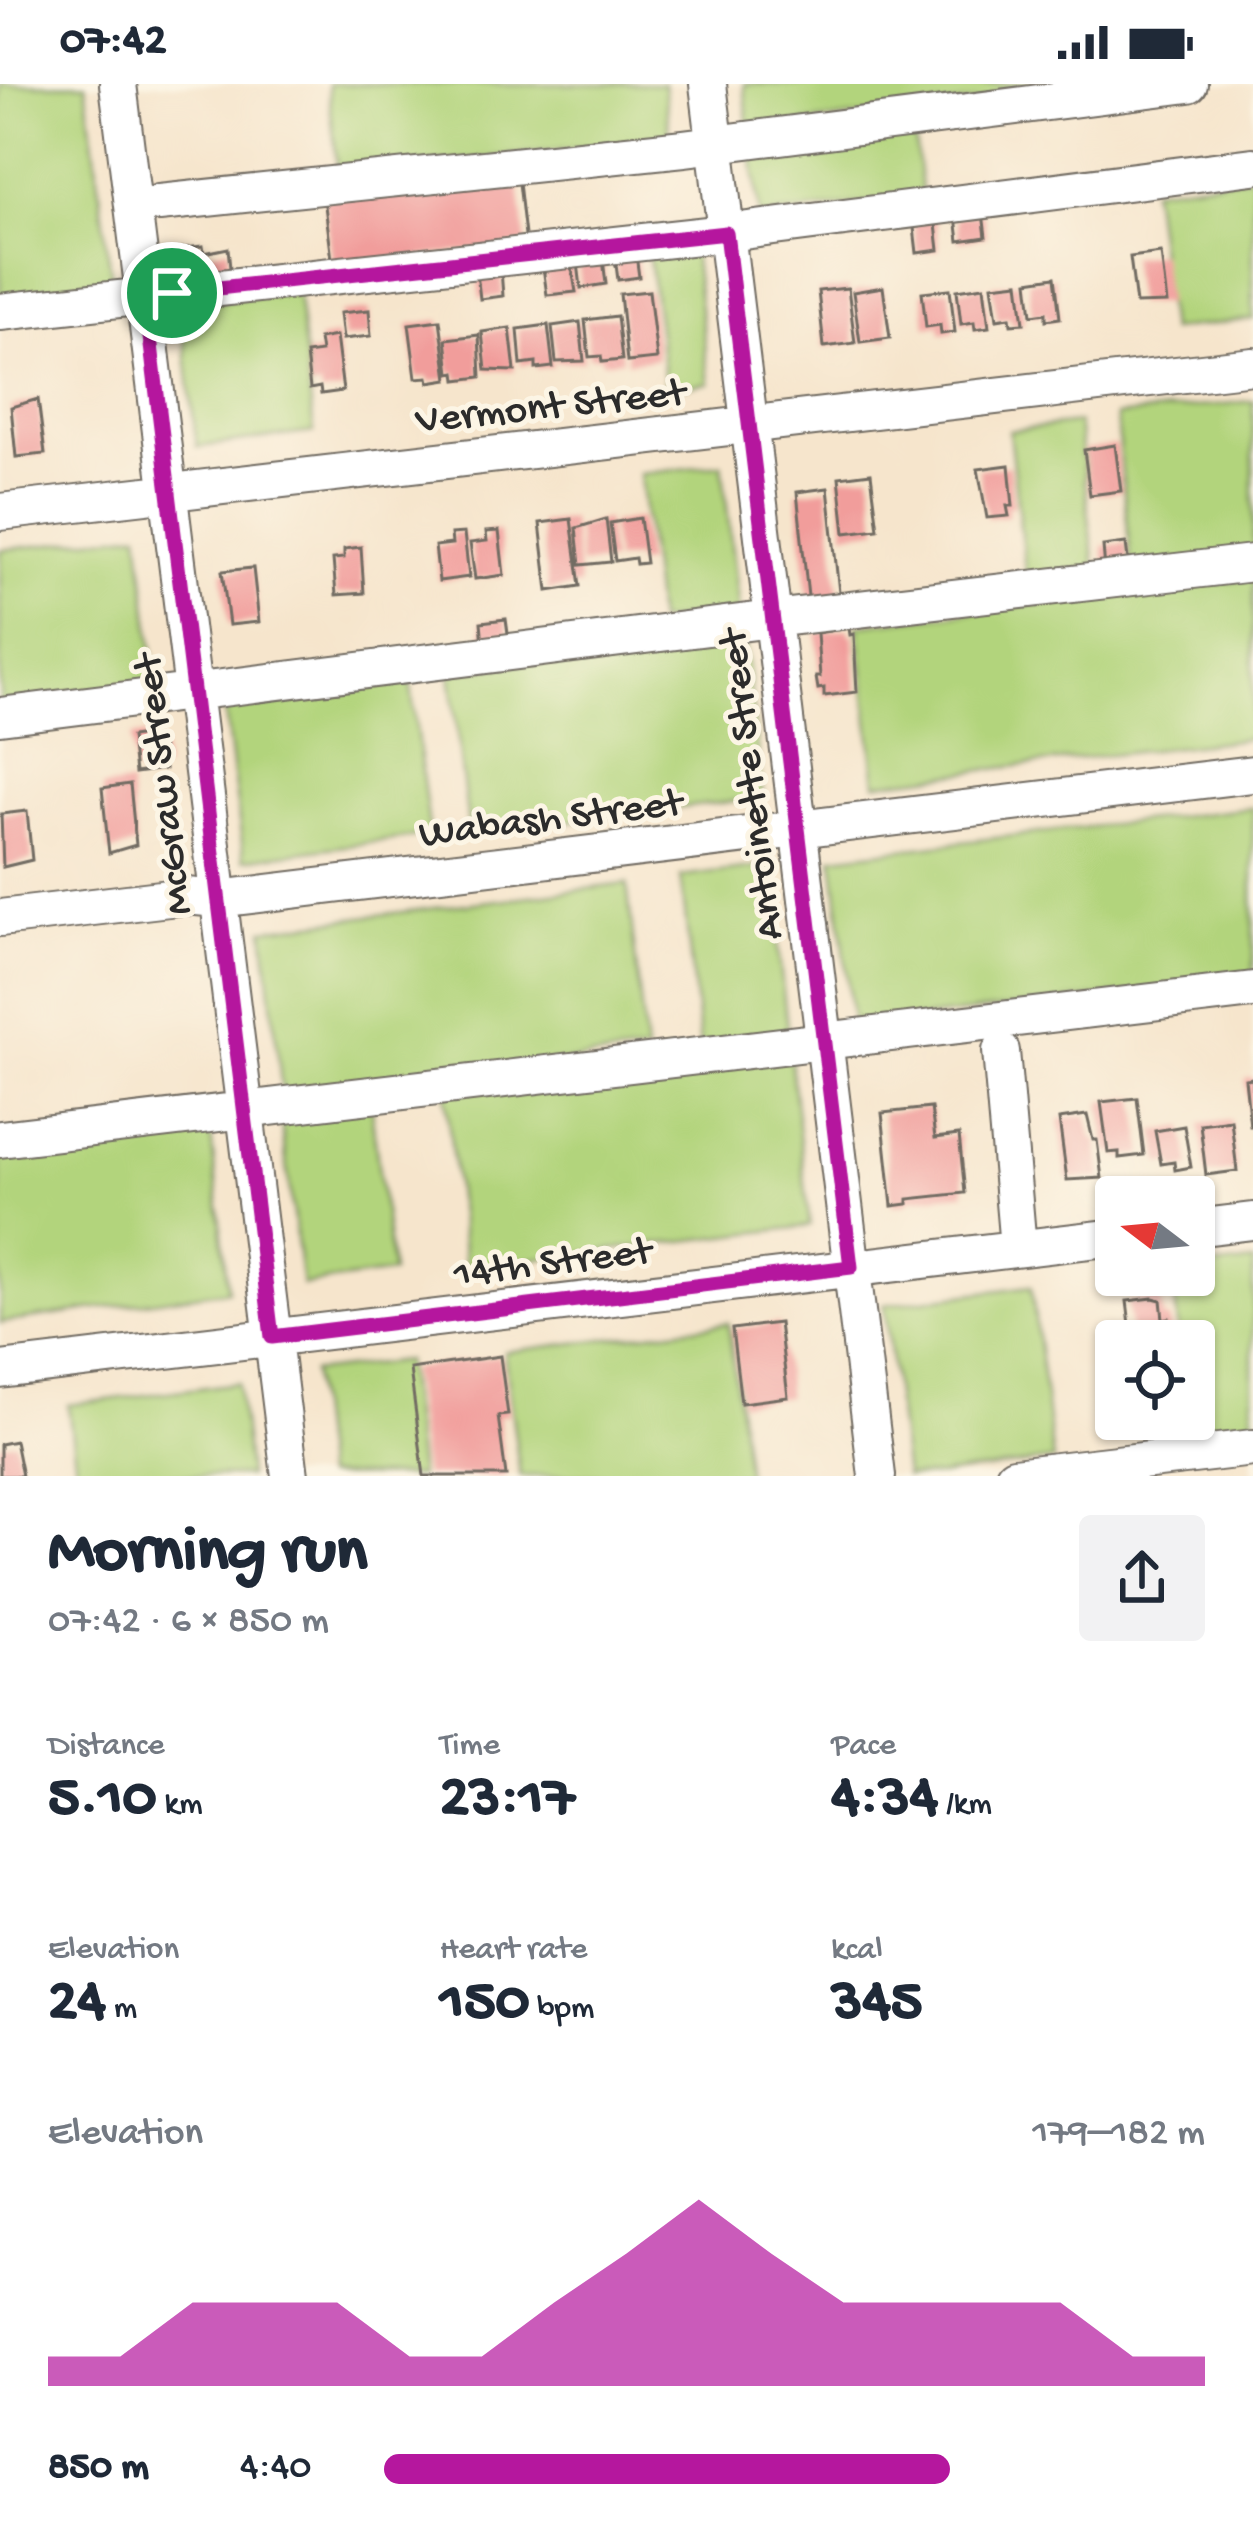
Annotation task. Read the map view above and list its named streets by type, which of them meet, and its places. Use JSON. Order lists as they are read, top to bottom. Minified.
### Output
{"streets":{"street":["Vermont Street","McGraw Street","Antoinette Street","Wabash Street","14th Street"]},"crossings":[["Vermont Street","McGraw Street"],["Vermont Street","Antoinette Street"],["McGraw Street","Wabash Street"],["McGraw Street","14th Street"],["Antoinette Street","Wabash Street"],["Antoinette Street","14th Street"]],"north":"left","page":{"status":"07:42","heading":["Morning run","07:42 · 6 × 850 m"],"stats":[["Distance","5.10 km"],["Time","23:17"],["Pace","4:34 /km"],["Elevation","24 m"],["Heart rate","150 bpm"],["kcal","345"]],"chart":["Elevation","179–182 m"],"list":[{"name":"850 m","note":"4:40"}]}}
